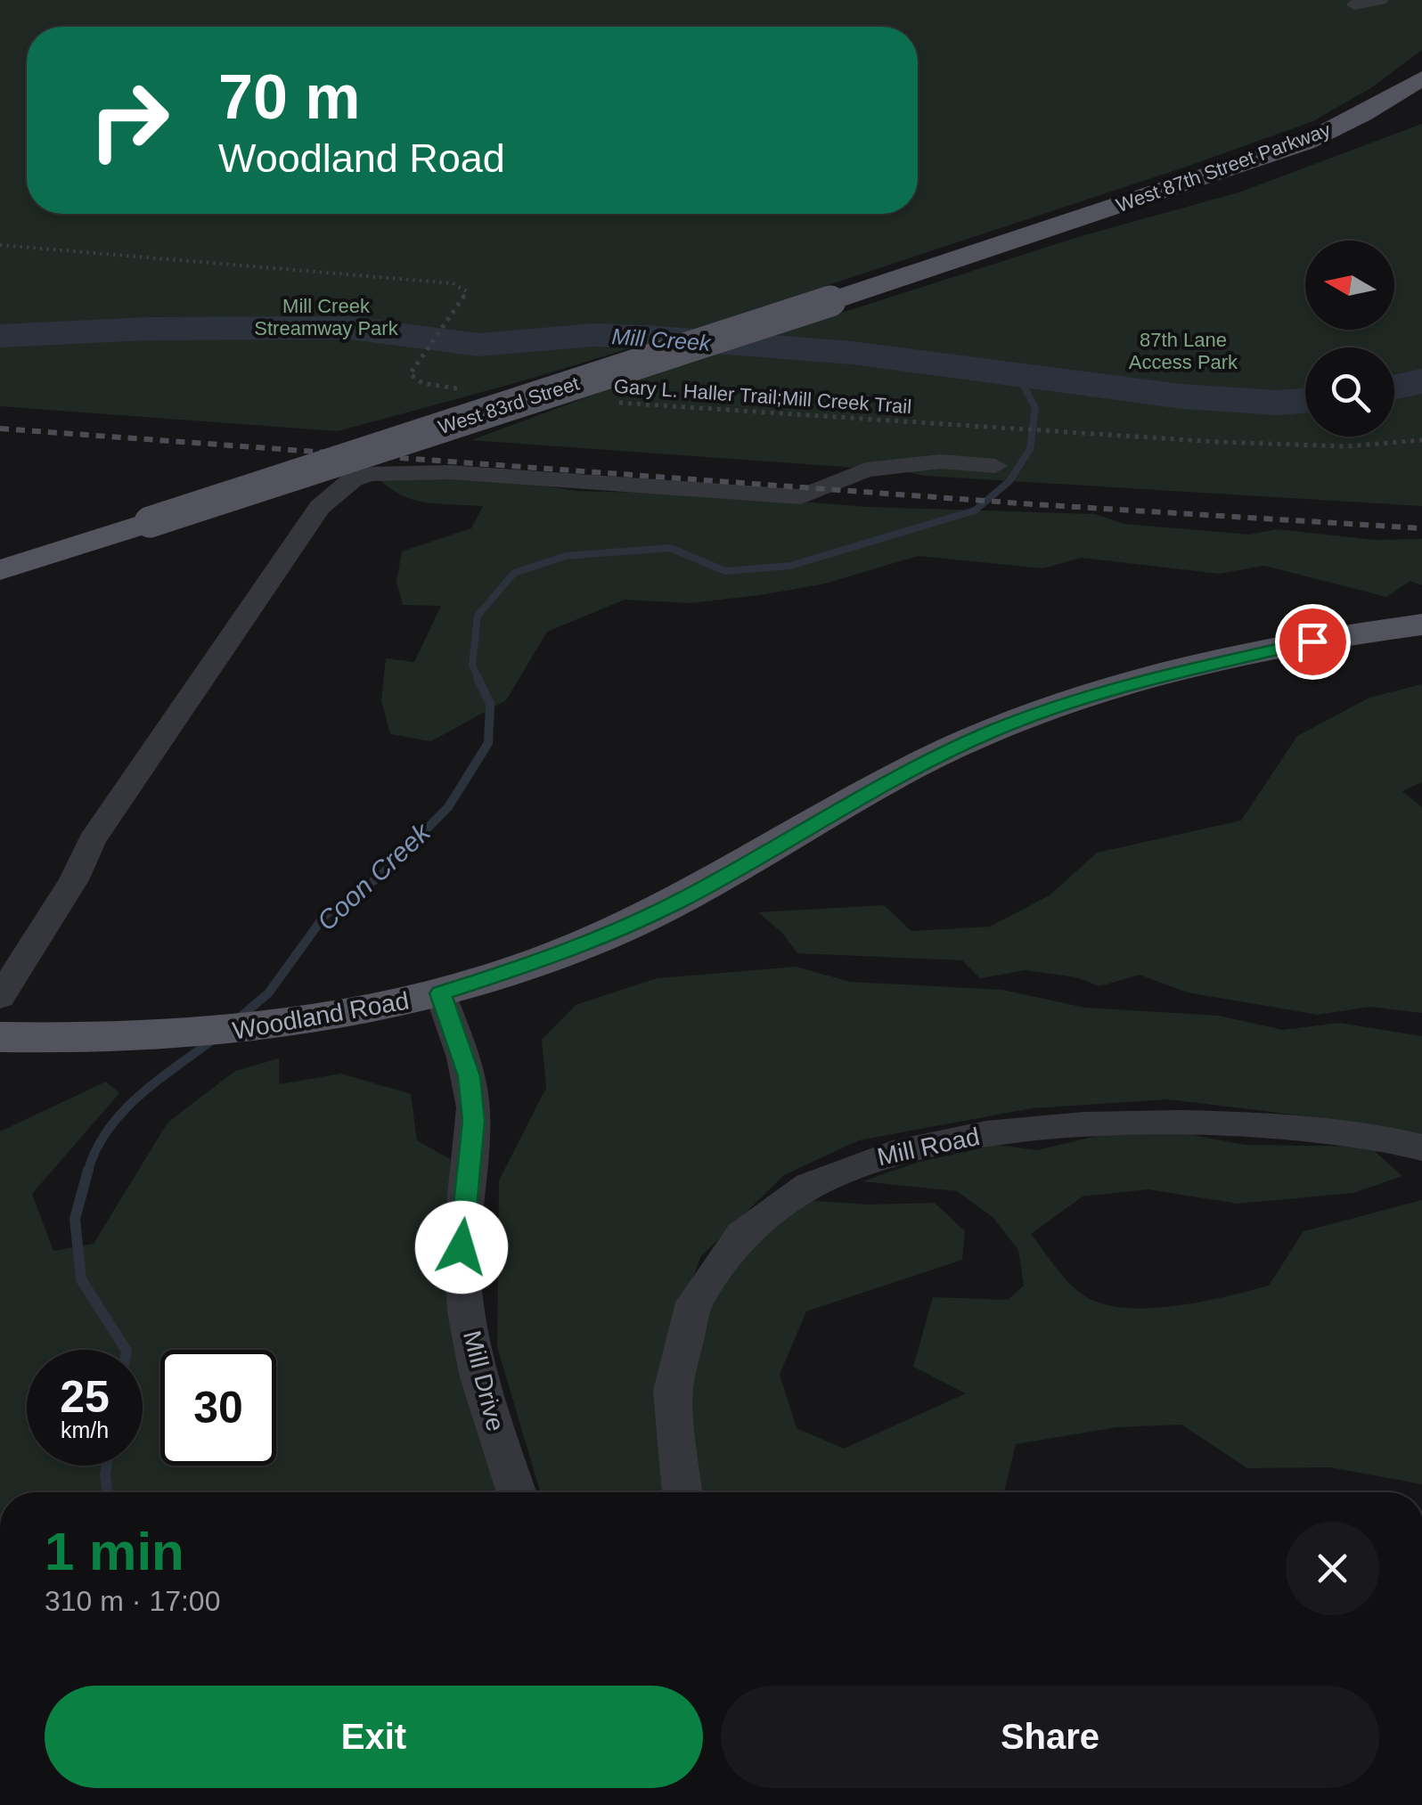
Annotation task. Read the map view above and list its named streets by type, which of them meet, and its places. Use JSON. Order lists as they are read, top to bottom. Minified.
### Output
{"streets":{"main road":["West 87th Street Parkway","West 83rd Street","Woodland Road"],"street":["Mill Road","Mill Drive"],"path":["Gary L. Haller Trail;Mill Creek Trail"]},"crossings":[["West 87th Street Parkway","West 83rd Street"],["Woodland Road","Mill Drive"]],"water":["Mill Creek","Coon Creek"],"parks":["Mill Creek Streamway Park","87th Lane Access Park"],"north":"left","page":{"turn":["70 m","Woodland Road"],"speed":"25 km/h","limit":"30","heading":["1 min","310 m · 17:00"],"buttons":["Exit","Share"]}}
